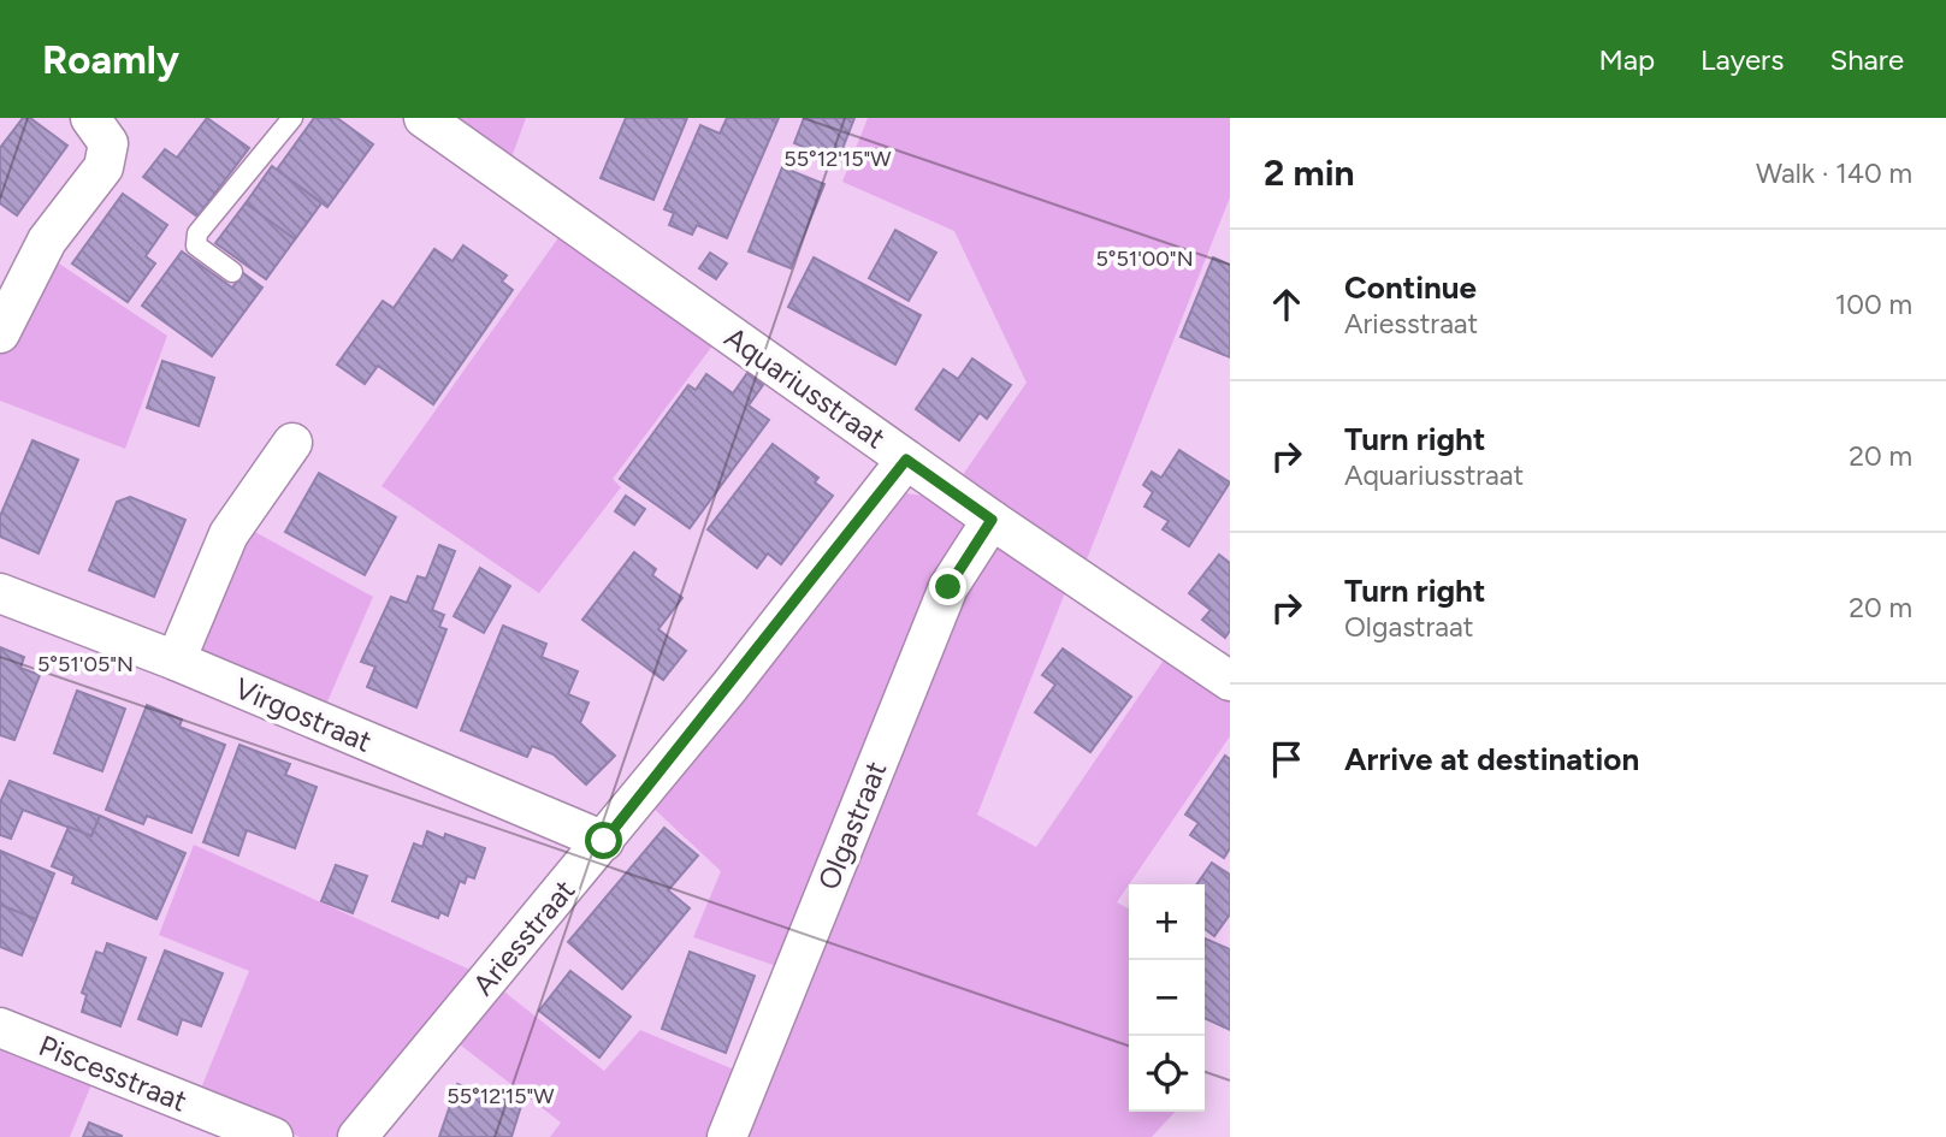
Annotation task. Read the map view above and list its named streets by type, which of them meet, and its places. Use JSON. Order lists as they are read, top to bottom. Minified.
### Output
{"streets":{"street":["Aquariusstraat","Virgostraat","Olgastraat","Ariesstraat","Piscesstraat"]},"crossings":[["Aquariusstraat","Olgastraat"],["Aquariusstraat","Ariesstraat"],["Virgostraat","Ariesstraat"]],"page":{"header":"Roamly","nav":["Map","Layers","Share"],"heading":["2 min","Walk · 140 m"],"list":[["Continue","Ariesstraat","100 m"],["Turn right","Aquariusstraat","20 m"],["Turn right","Olgastraat","20 m"],"Arrive at destination"],"map_buttons":["+","−"]},"coordinates":["55°12'15\"W","5°51'00\"N","5°51'05\"N"]}
